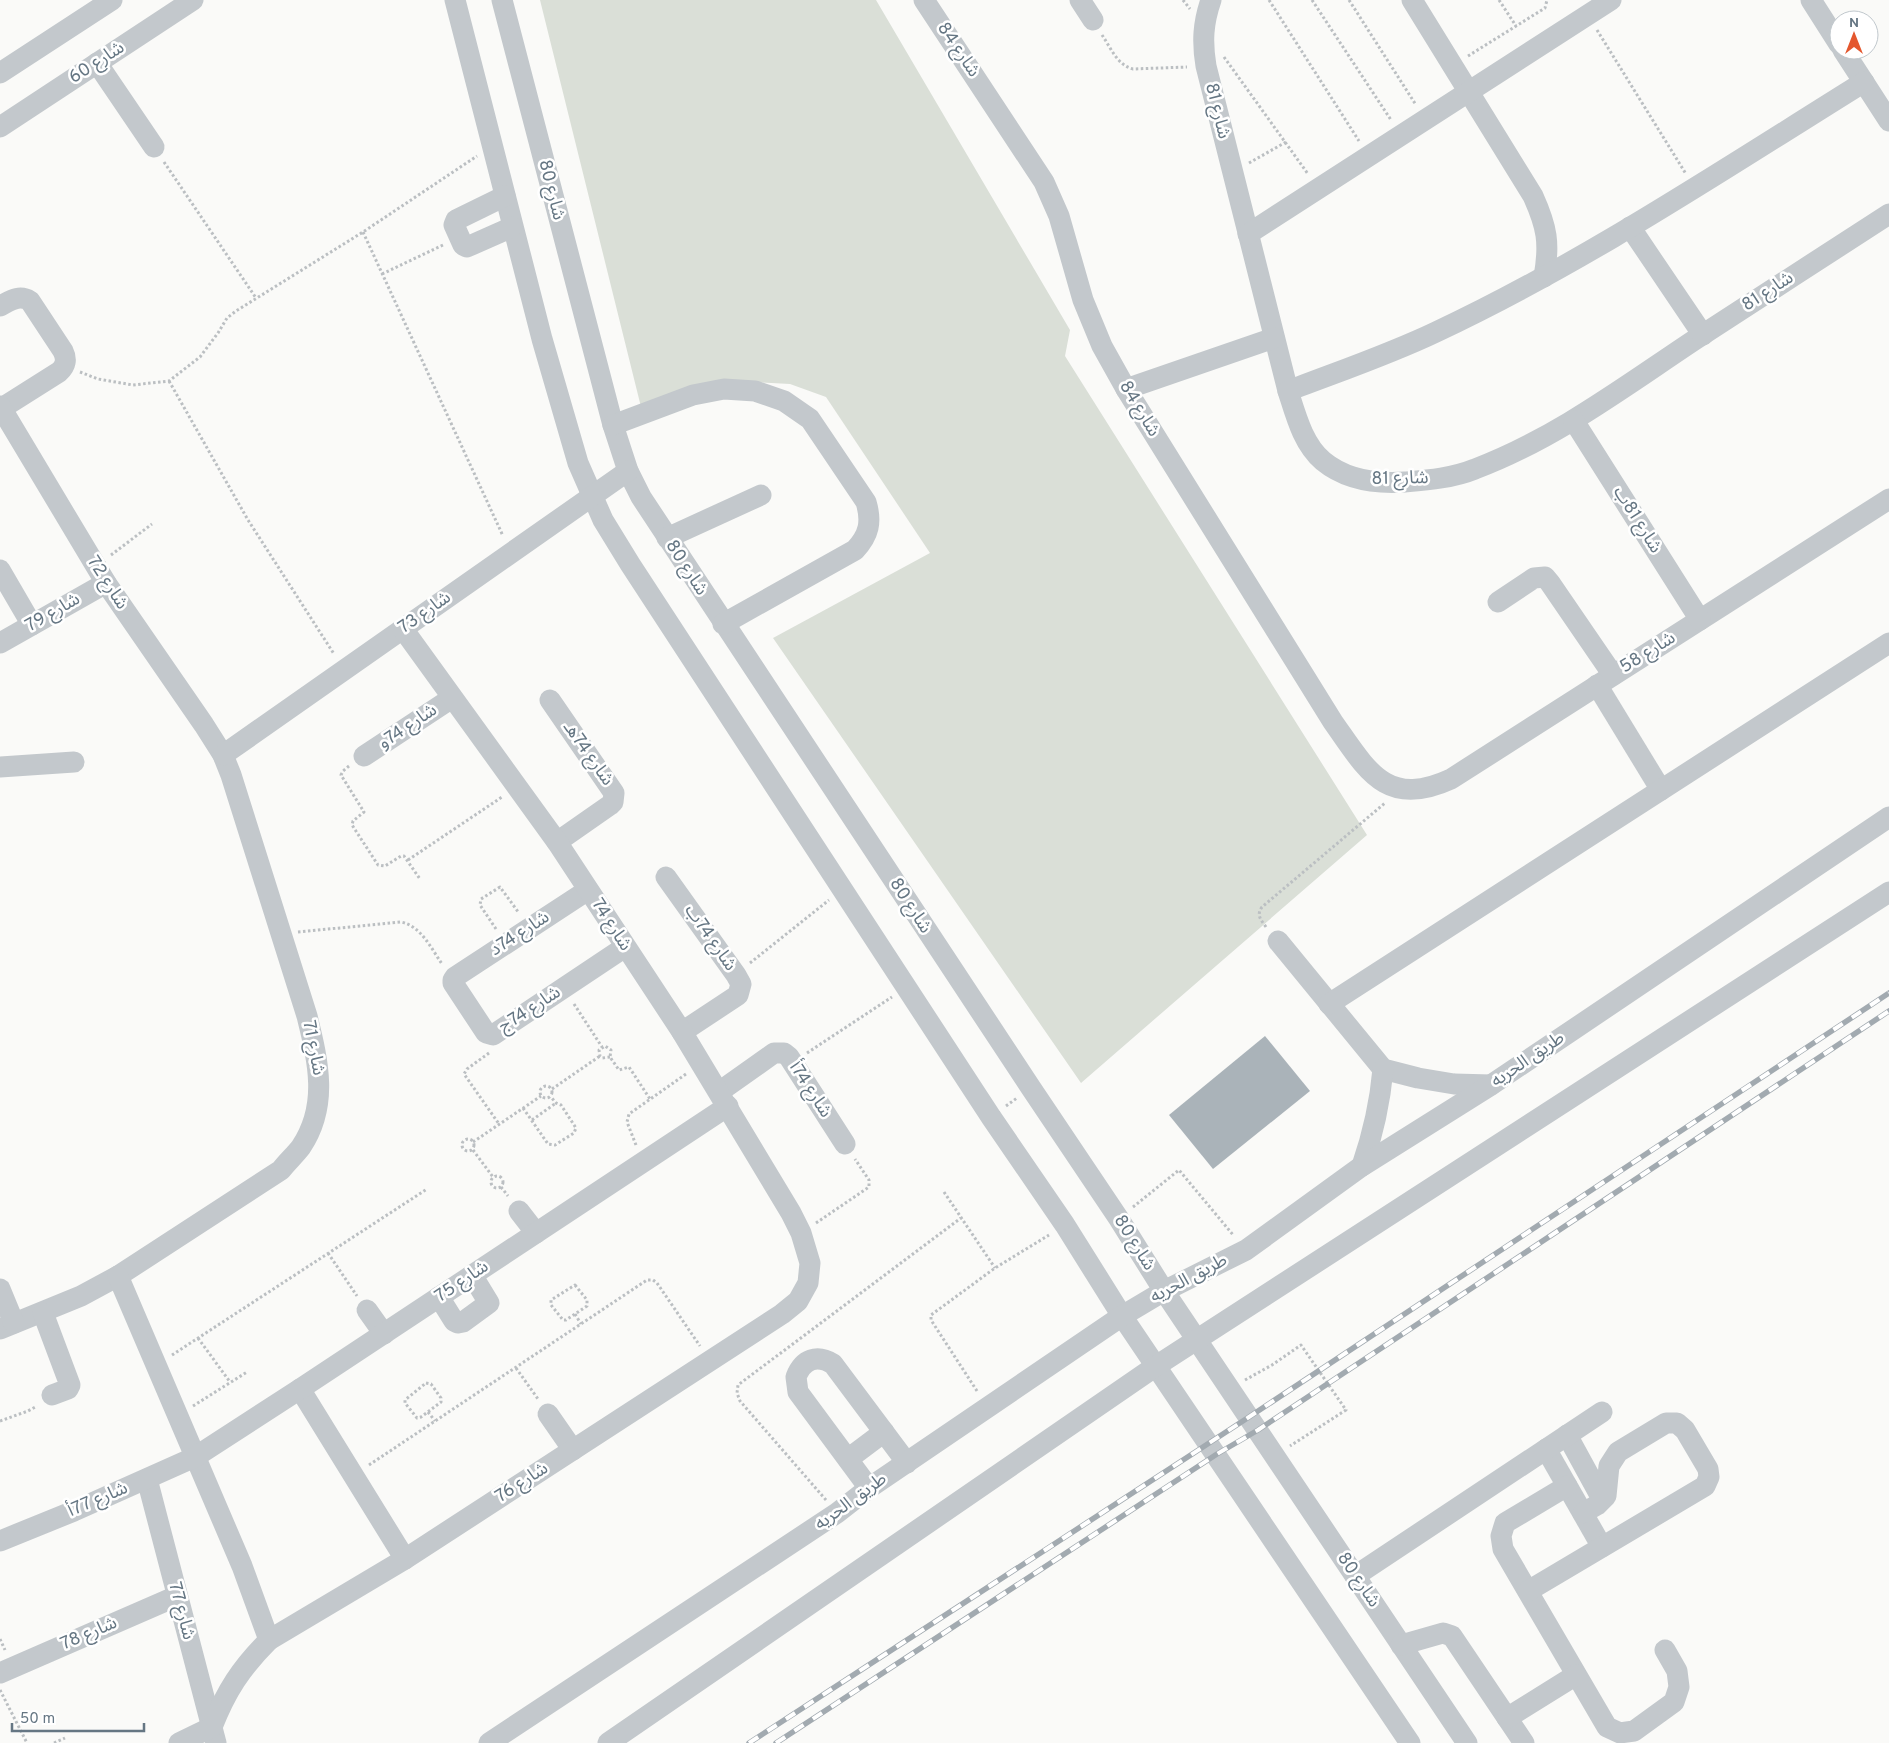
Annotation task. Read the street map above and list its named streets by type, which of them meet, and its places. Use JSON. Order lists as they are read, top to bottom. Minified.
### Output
{"streets":{"street":["شارع 84","شارع 60","شارع 81","شارع 80","شارع 81ب","شارع 72","شارع 79","شارع 73","شارع 58","شارع 74و","شارع 74هـ","شارع 74","شارع 74د","شارع 74ب","شارع 74ج","شارع 71","طريق الحريه","شارع 74أ","شارع 75","شارع 76","شارع 77أ","شارع 77","شارع 78"]},"crossings":[["شارع 84","شارع 58"],["شارع 81","شارع 81ب"],["شارع 80","شارع 73"],["شارع 80","طريق الحريه"],["شارع 81ب","شارع 58"],["شارع 72","شارع 79"],["شارع 72","شارع 73"],["شارع 72","شارع 71"],["شارع 73","شارع 74"],["شارع 73","شارع 71"],["شارع 74و","شارع 74"],["شارع 74هـ","شارع 74"],["شارع 74","شارع 74د"],["شارع 74","شارع 74ب"],["شارع 74","شارع 74ج"],["شارع 74","شارع 74أ"],["شارع 74","شارع 75"],["شارع 74","شارع 76"],["شارع 74د","شارع 74ج"],["شارع 74أ","شارع 75"],["شارع 75","شارع 77أ"],["شارع 76","شارع 77"],["شارع 77أ","شارع 77"],["شارع 77","شارع 78"]],"scale_bar":"50 m","north":"top"}
